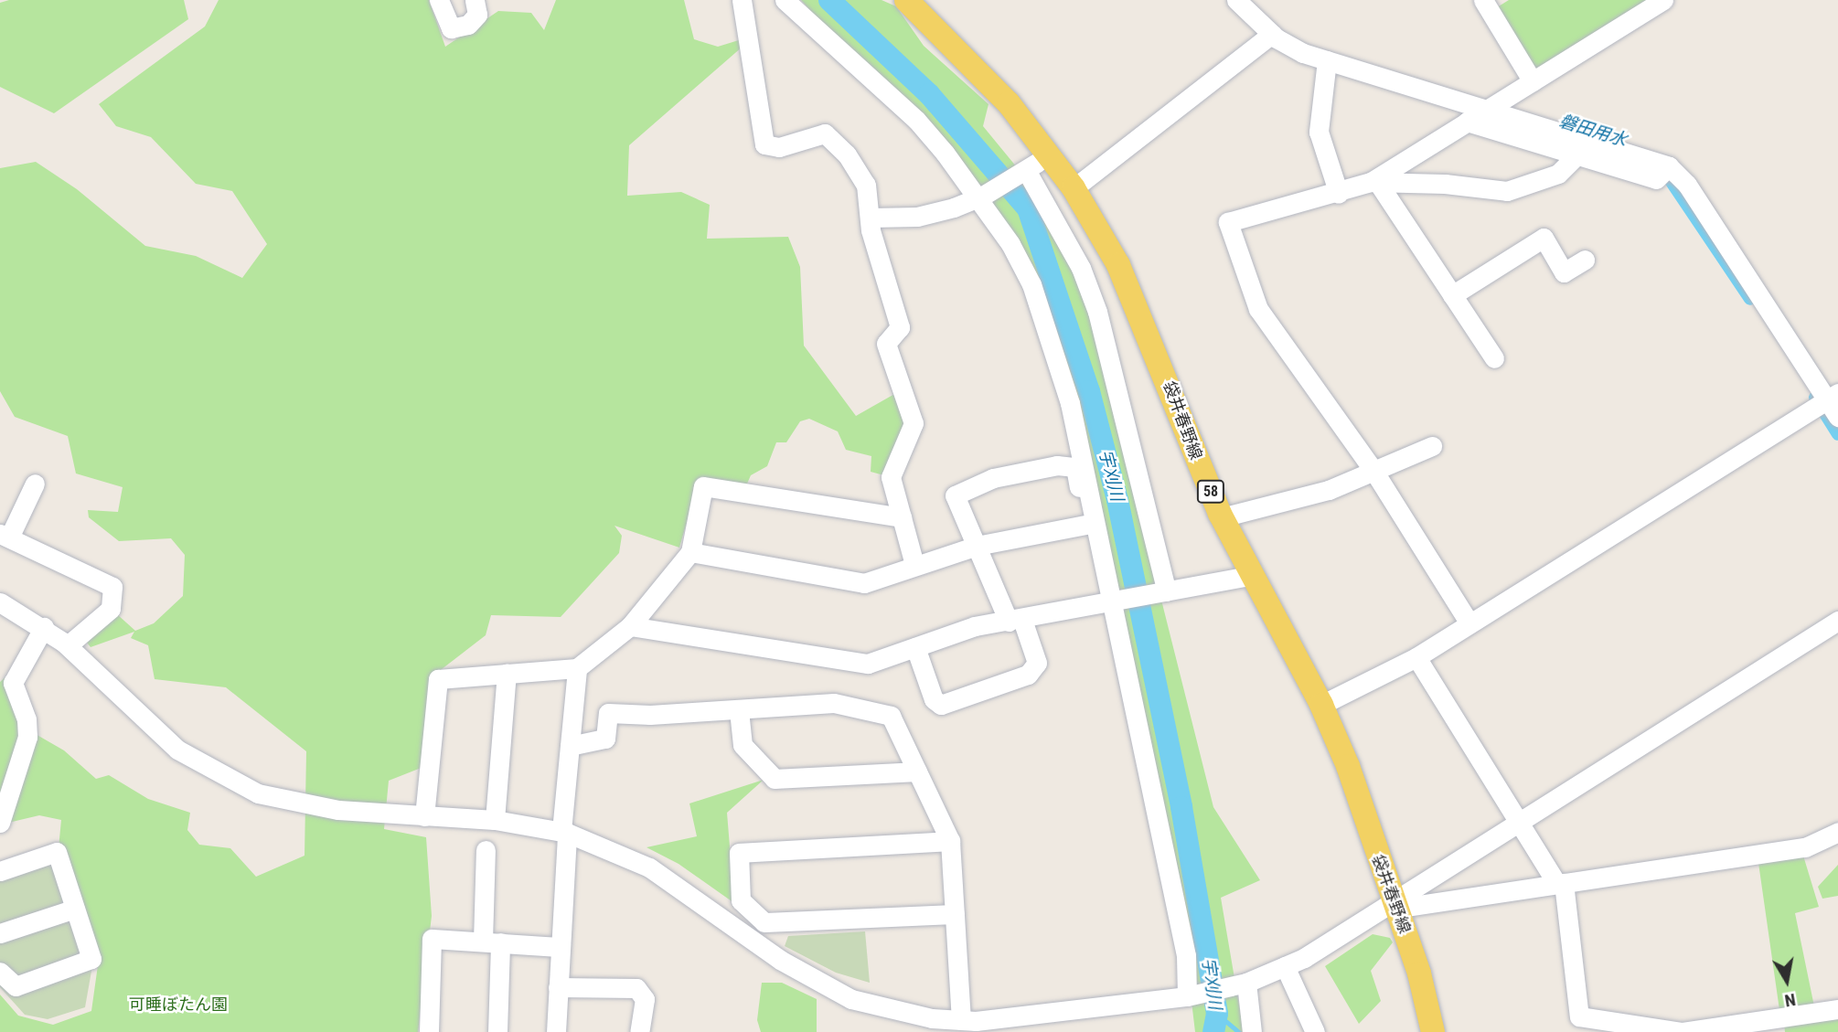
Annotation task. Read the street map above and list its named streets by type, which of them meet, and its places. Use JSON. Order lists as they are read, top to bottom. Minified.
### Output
{"streets":{"main road":["袋井春野線","58"]},"water":["磐田用水","宇刈川"],"parks":["可睡ぼたん園"],"north":"bottom"}
